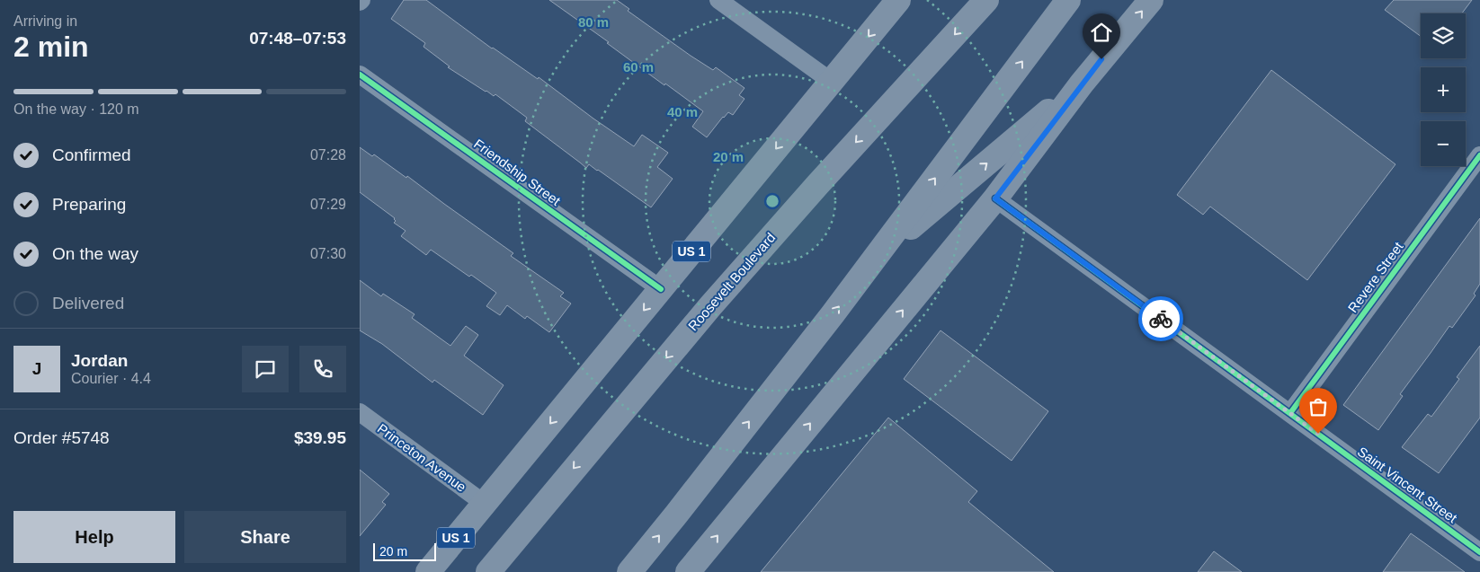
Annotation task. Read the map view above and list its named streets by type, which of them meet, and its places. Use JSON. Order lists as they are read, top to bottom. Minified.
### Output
{"streets":{"highway":["US 1","Roosevelt Boulevard"],"street":["Friendship Street","Revere Street","Princeton Avenue","Saint Vincent Street"]},"crossings":[["Friendship Street","US 1"],["US 1","Princeton Avenue"],["Revere Street","Saint Vincent Street"]],"scale_bar":"20 m","page":{"heading":["2 min","Arriving in","07:48–07:53"],"panel":["Jordan","Courier · 4.4","Order #5748","$39.95"],"map_buttons":["+","−"],"bar":"On the way · 120 m","list":[["Confirmed","07:28"],["Preparing","07:29"],["On the way","07:30"],"Delivered"],"round":"J","buttons":["Help","Share"],"scale":"20 m"},"rings":["80 m","60 m","40 m","20 m"]}
